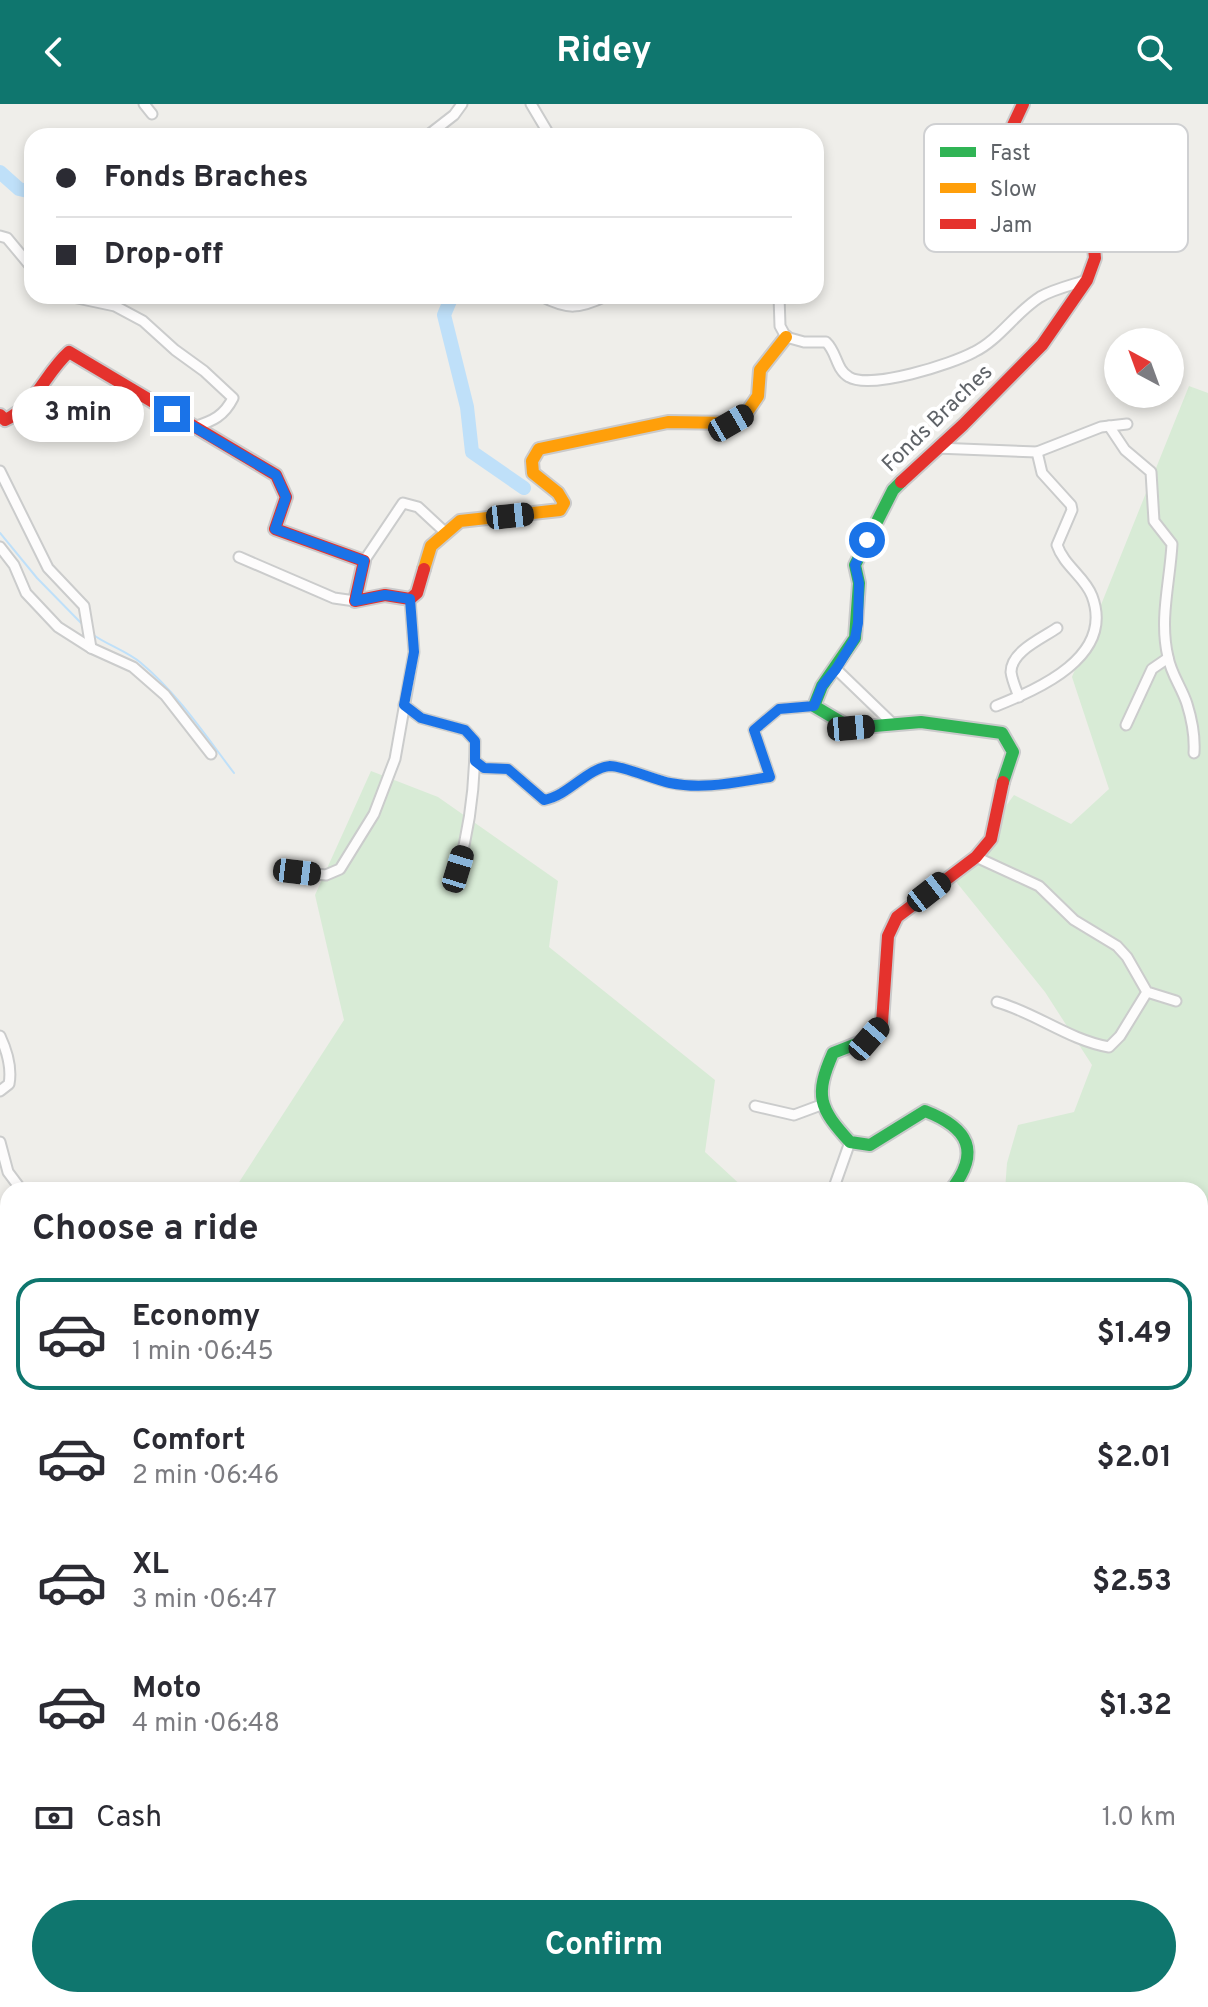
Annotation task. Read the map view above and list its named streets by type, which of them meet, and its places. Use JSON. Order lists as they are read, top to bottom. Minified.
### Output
{"streets":{"street":["Fonds Braches"]},"legend":["Fast","Slow","Jam"],"north":"top left","page":{"header":"Ridey","banner":["Fonds Braches","Drop-off"],"bubble":"3 min","heading":"Choose a ride","list":[{"name":"Economy","note":"1 min · 06:45","value":"$1.49"},{"name":"Comfort","note":"2 min · 06:46","value":"$2.01"},{"name":"XL","note":"3 min · 06:47","value":"$2.53"},{"name":"Moto","note":"4 min · 06:48","value":"$1.32"}],"pay":["Cash","1.0 km"],"buttons":"Confirm"}}
